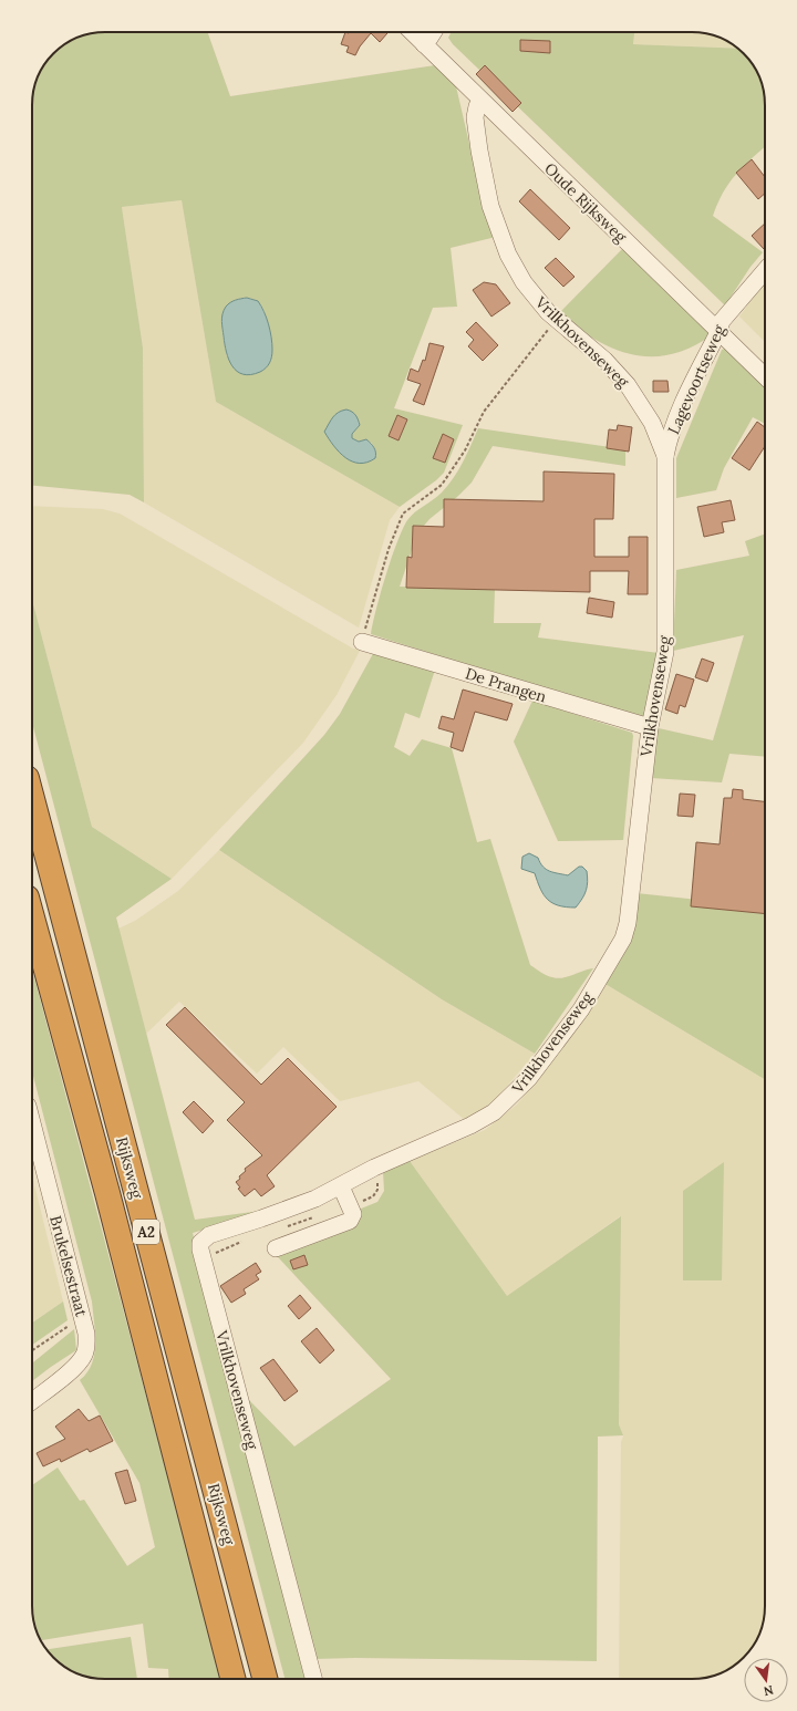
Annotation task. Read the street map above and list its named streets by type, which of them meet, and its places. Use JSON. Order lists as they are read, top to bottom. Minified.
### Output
{"streets":{"highway":["Rijksweg","A2"],"street":["Oude Rijksweg","Vrilkhovenseweg","Lagevoortseweg","De Prangen","Brukelsestraat"]},"crossings":[["Oude Rijksweg","Vrilkhovenseweg"],["Oude Rijksweg","Lagevoortseweg"],["Vrilkhovenseweg","Lagevoortseweg"],["Vrilkhovenseweg","De Prangen"]],"north":"bottom"}
